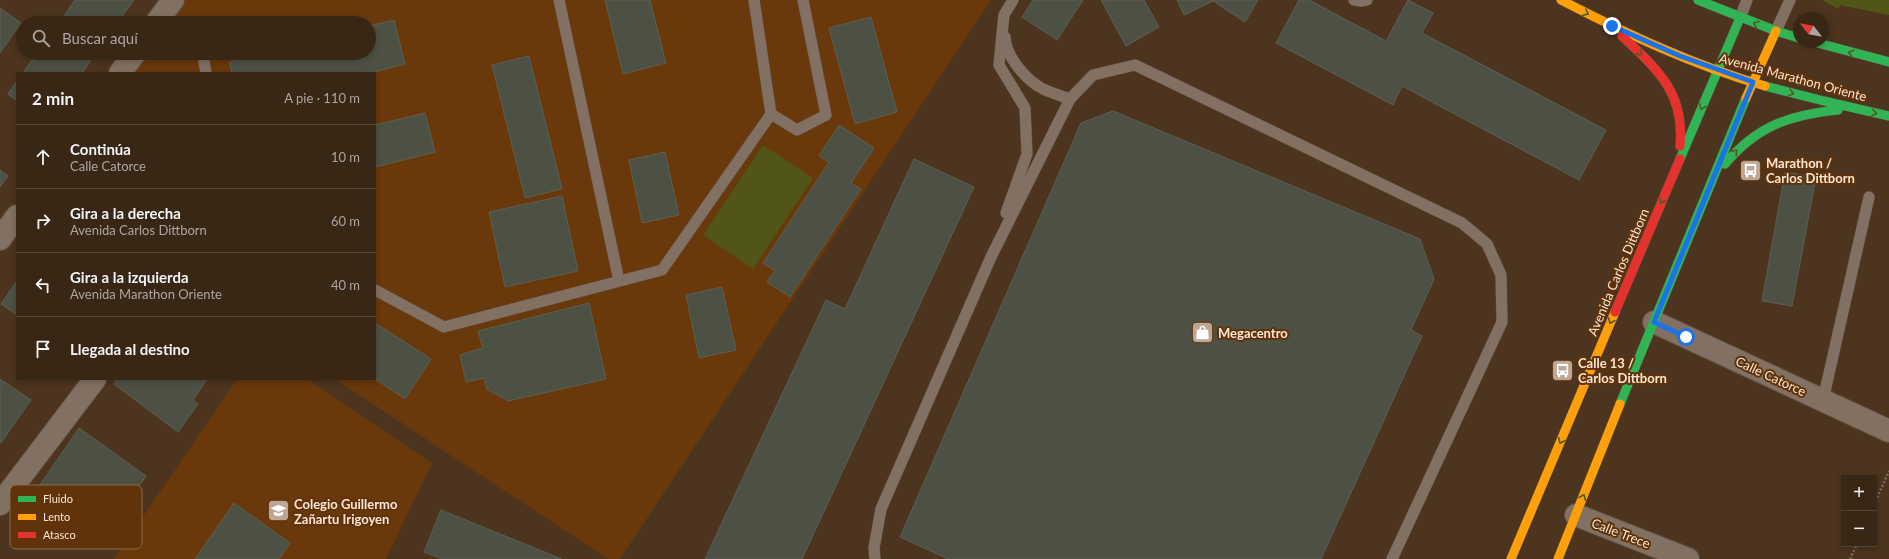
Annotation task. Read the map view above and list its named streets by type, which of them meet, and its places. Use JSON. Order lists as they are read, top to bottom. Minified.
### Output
{"streets":{"main road":["Avenida Marathon Oriente","Avenida Carlos Dittborn"],"street":["Calle Catorce","Calle Trece"]},"crossings":[["Avenida Marathon Oriente","Avenida Carlos Dittborn"]],"places":{"bus stop":["Marathon / Carlos Dittborn","Calle 13 / Carlos Dittborn"],"shop":["Megacentro"],"school or university":["Colegio Guillermo Zañartu Irigoyen"]},"legend":["Fluido","Lento","Atasco"],"north":"top left","page":{"search":"Buscar aquí","heading":["2 min","A pie · 110 m"],"list":[["Continúa","Calle Catorce","10 m"],["Gira a la derecha","Avenida Carlos Dittborn","60 m"],["Gira a la izquierda","Avenida Marathon Oriente","40 m"],"Llegada al destino"],"map_buttons":["+","−"]}}
